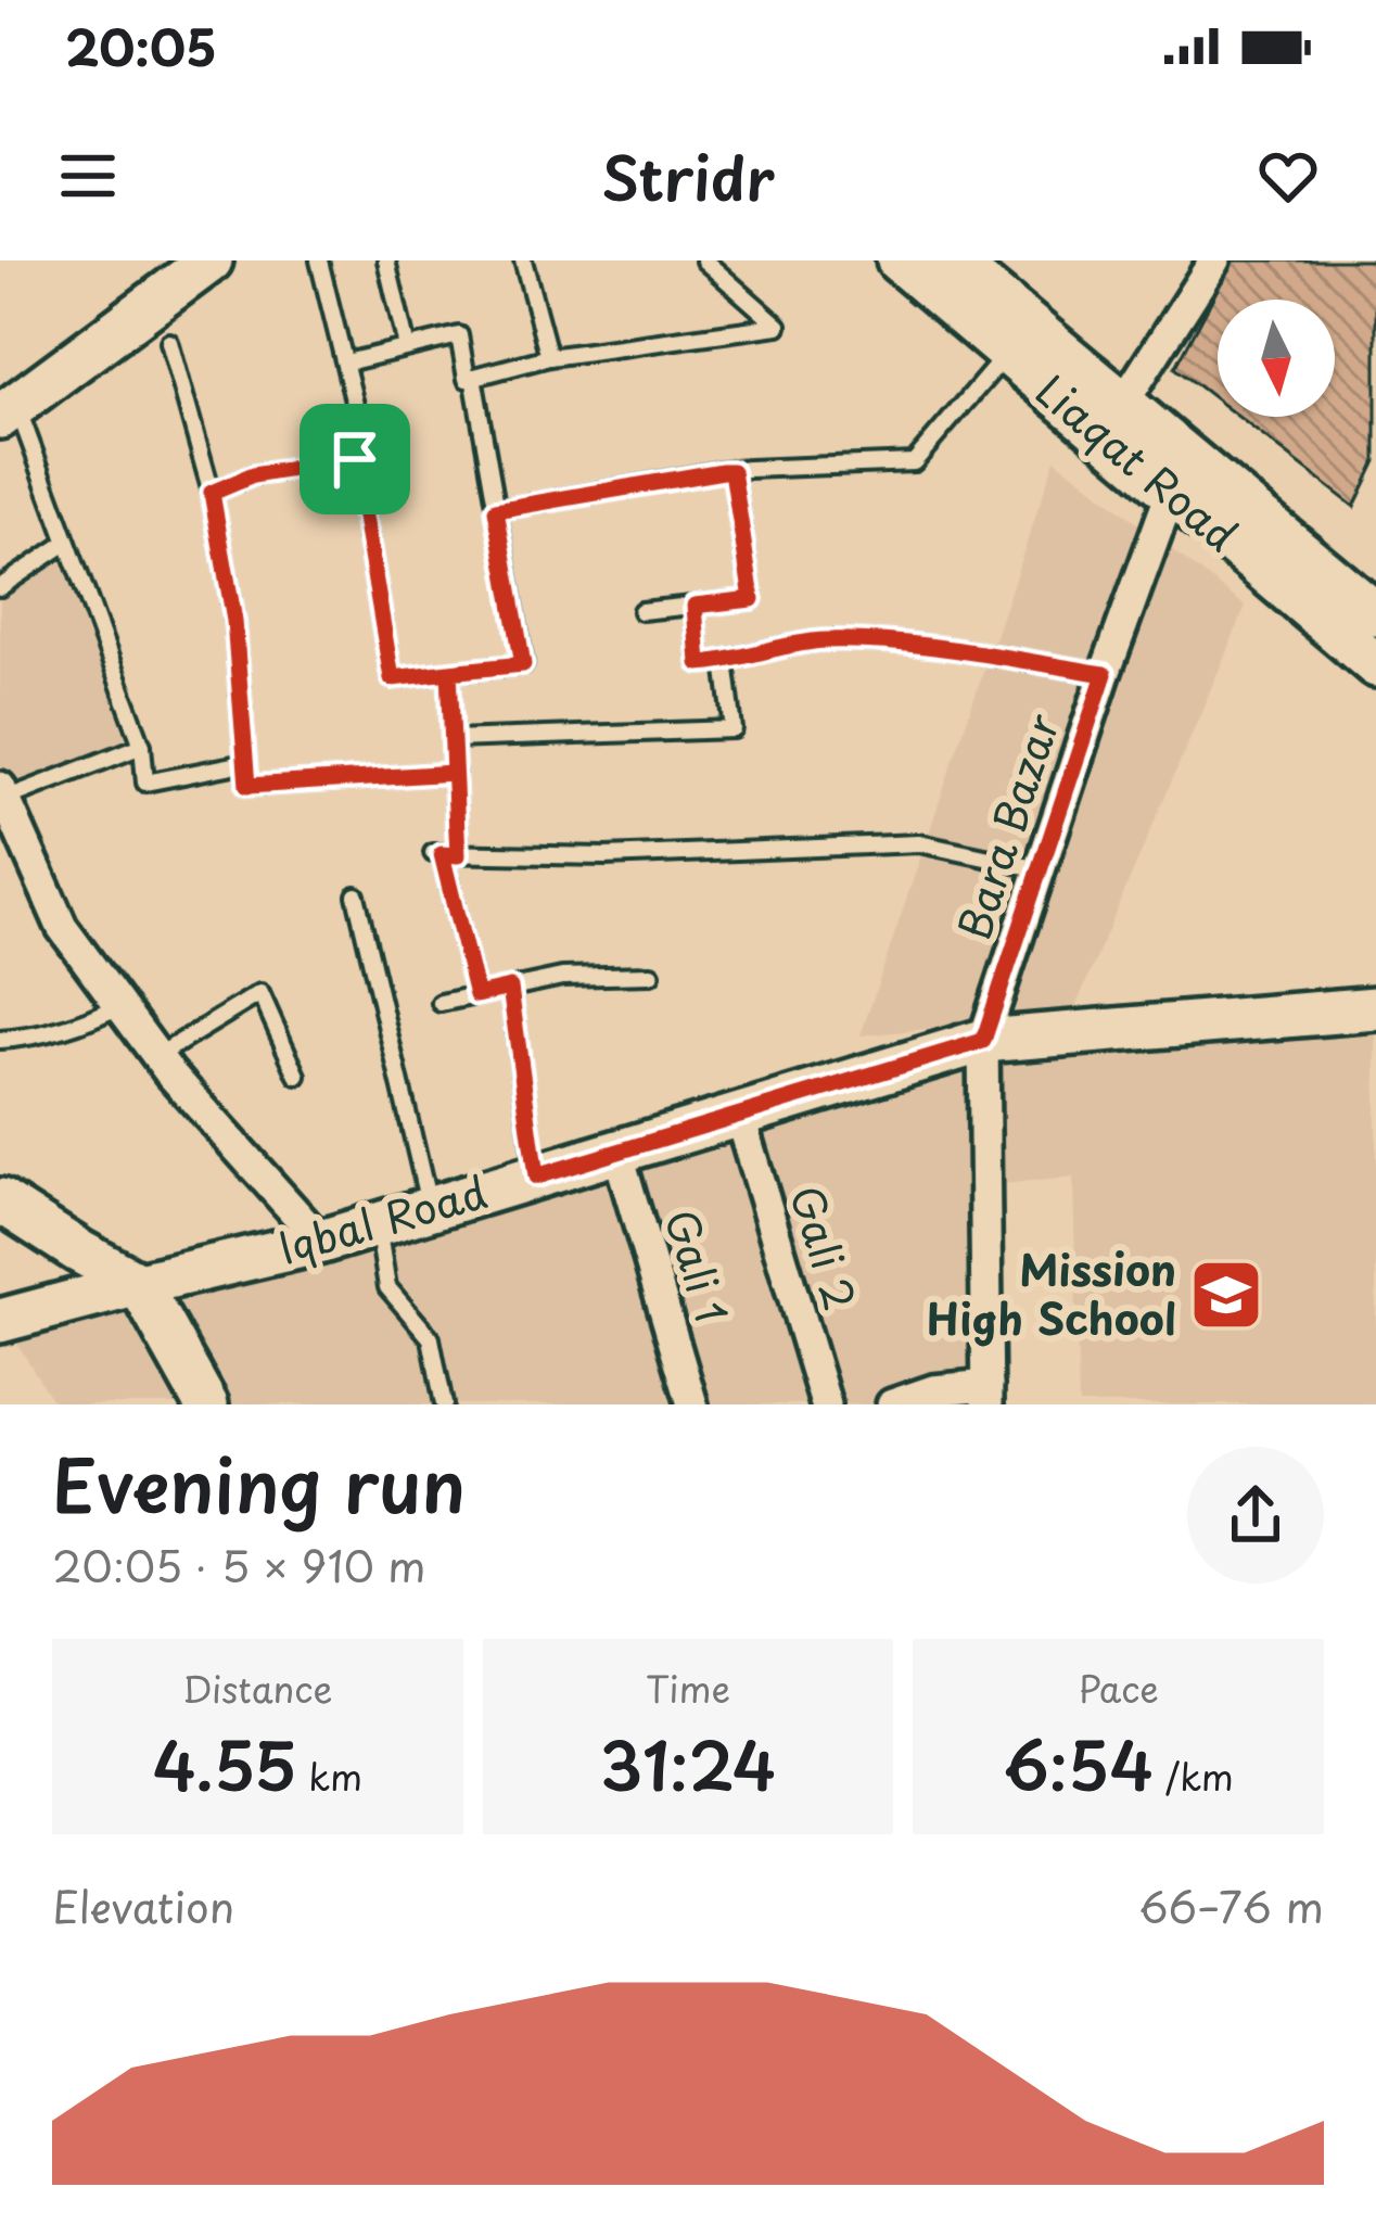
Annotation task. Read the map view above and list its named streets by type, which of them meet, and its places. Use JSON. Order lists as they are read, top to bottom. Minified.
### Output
{"streets":{"street":["Liaqat Road","Bara Bazar","Iqbal Road","Gali 2","Gali 1"]},"crossings":[["Liaqat Road","Bara Bazar"],["Bara Bazar","Iqbal Road"],["Iqbal Road","Gali 2"],["Iqbal Road","Gali 1"]],"places":{"school or university":["Mission High School"]},"north":"bottom","page":{"status":"20:05","header":"Stridr","heading":["Evening run","20:05 · 5 × 910 m"],"stats":[["Distance","4.55 km"],["Time","31:24"],["Pace","6:54 /km"]],"chart":["Elevation","66–76 m"]}}
